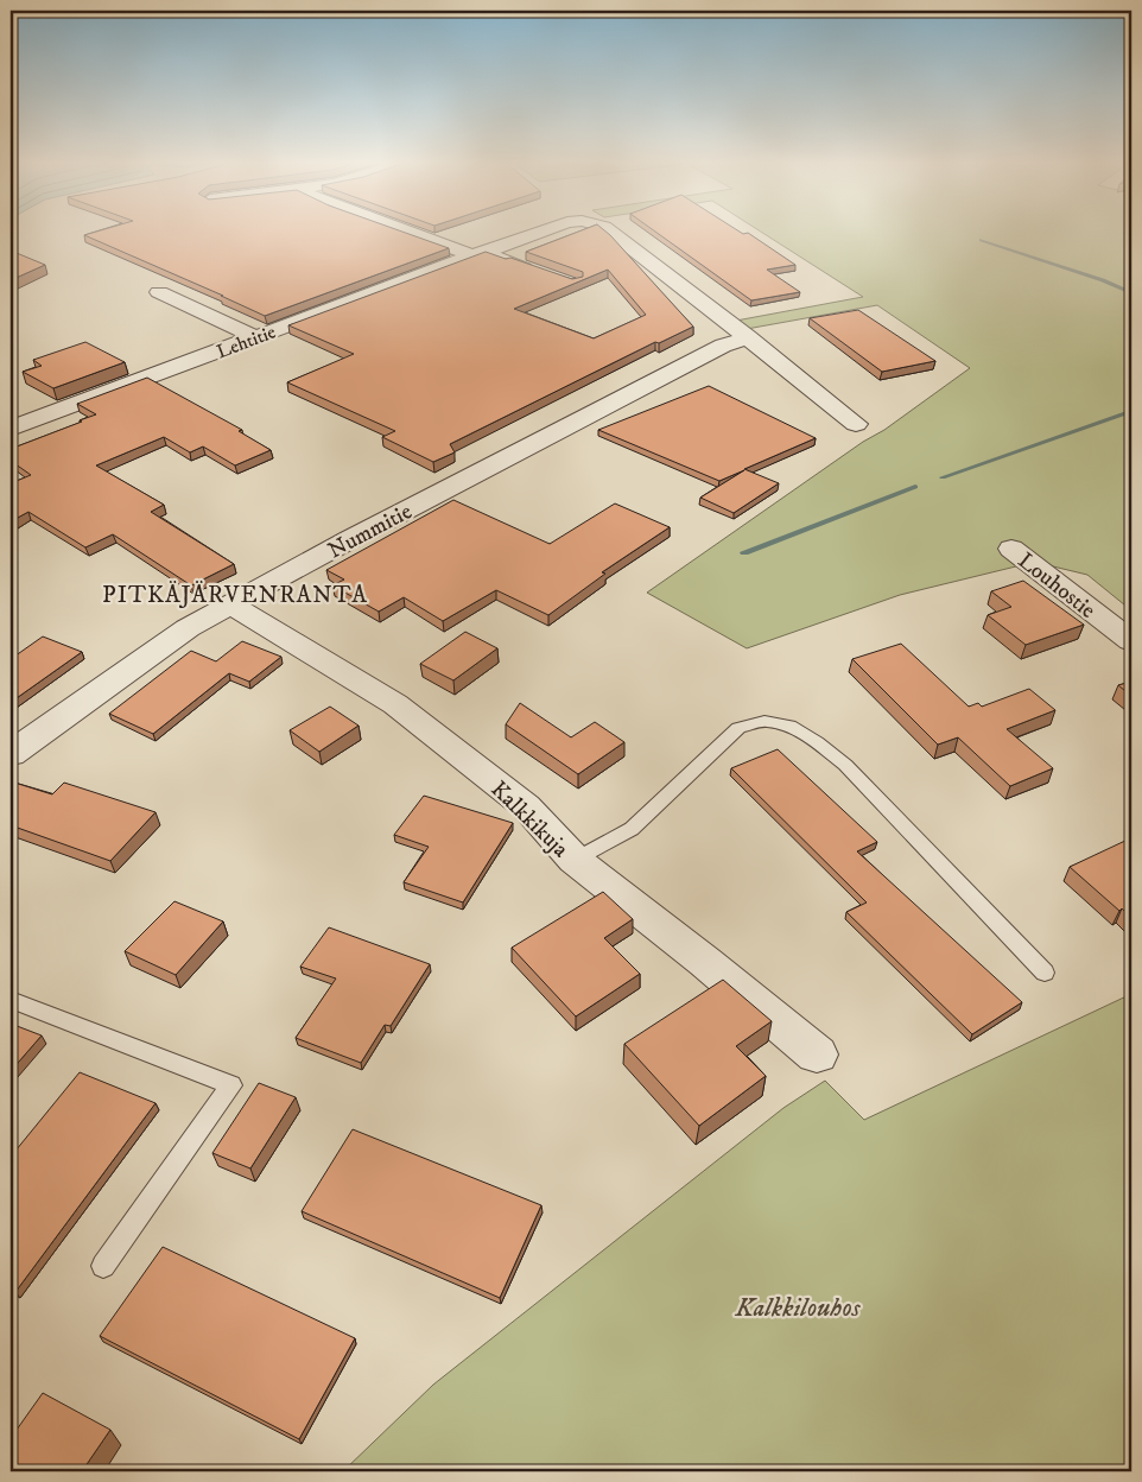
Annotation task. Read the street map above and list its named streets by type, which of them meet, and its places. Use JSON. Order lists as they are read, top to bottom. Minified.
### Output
{"streets":{"street":["Lehtitie","Nummitie","Louhostie","Kalkkikuja"]},"crossings":[["Lehtitie","Nummitie"],["Nummitie","Kalkkikuja"]],"districts":["PITKÄJÄRVENRANTA"],"parks":["Kalkkilouhos"]}
